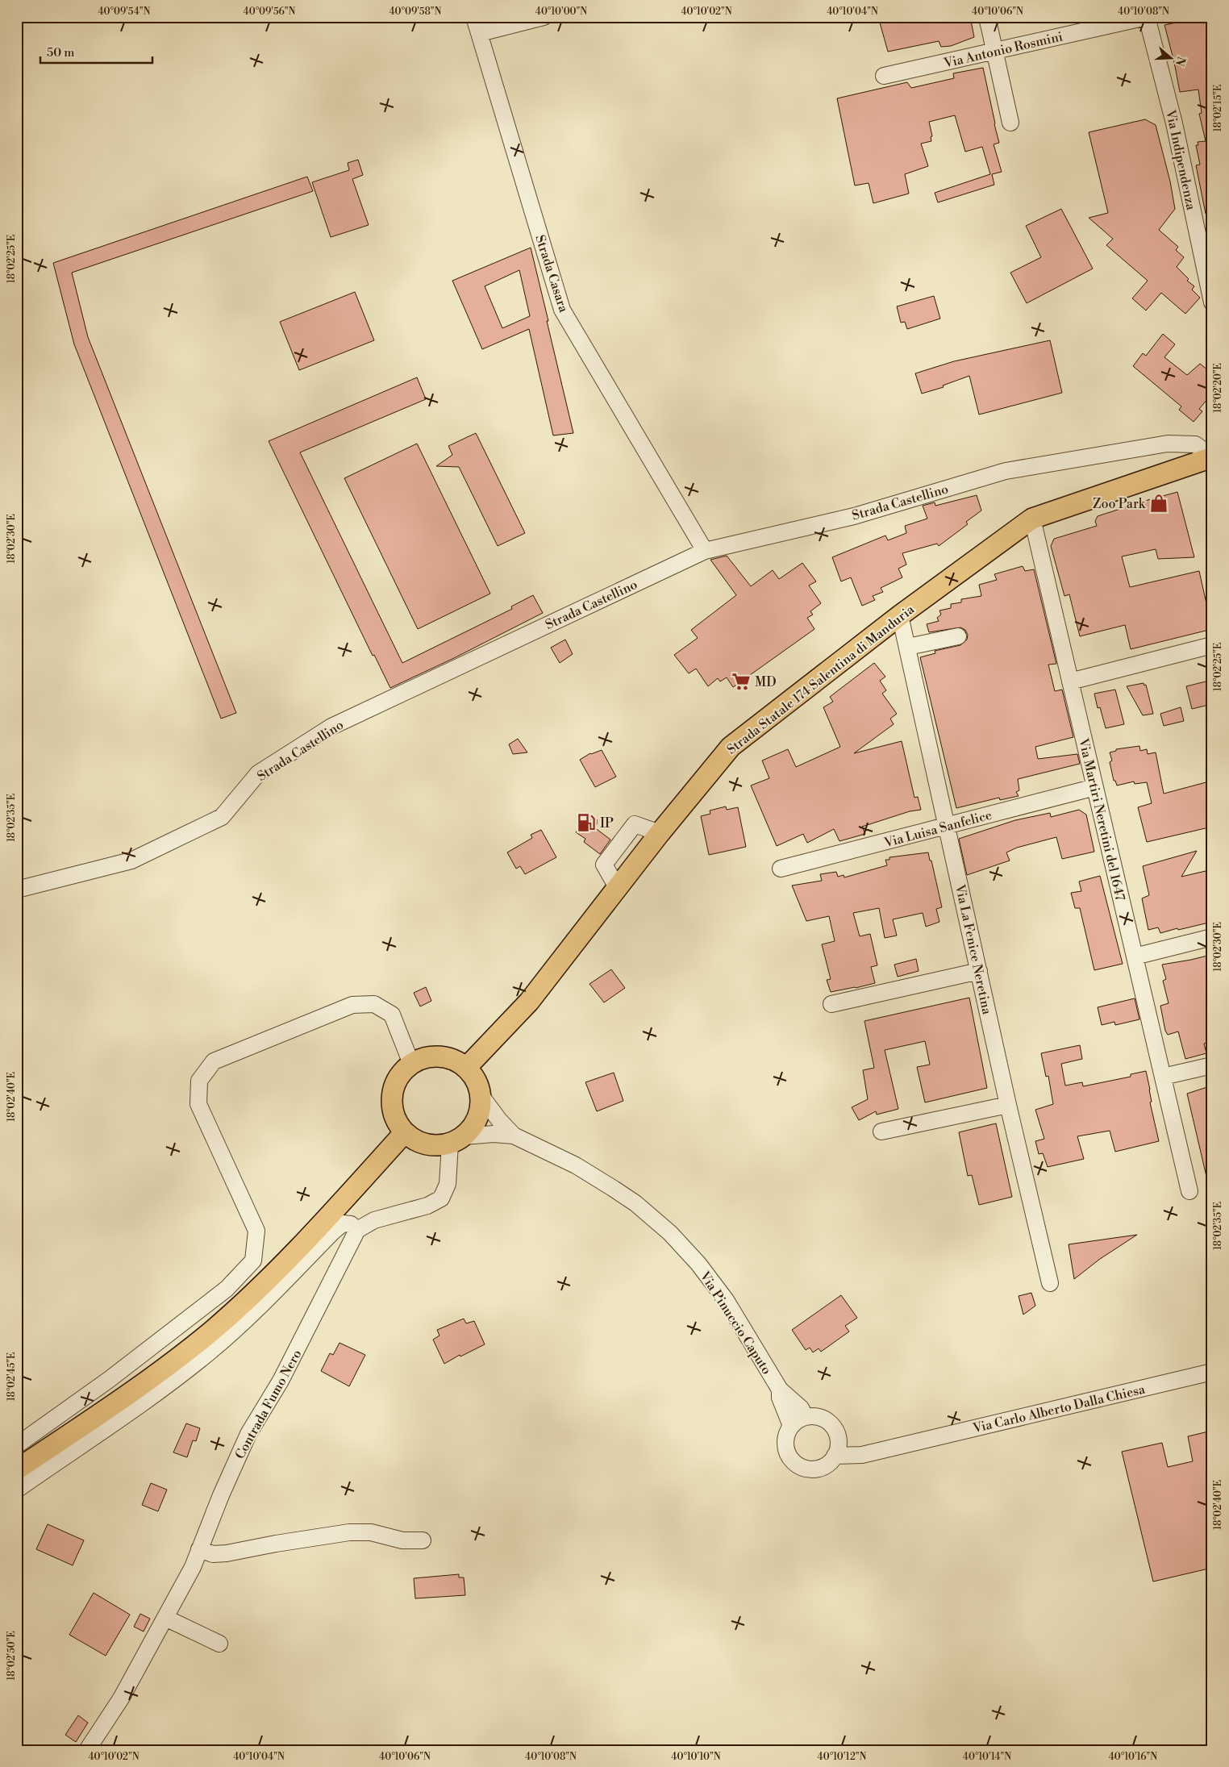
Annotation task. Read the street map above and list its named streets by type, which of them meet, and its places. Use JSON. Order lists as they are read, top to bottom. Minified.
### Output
{"streets":{"main road":["Strada Statale 174 Salentina di Manduria"],"street":["Via Antonio Rosmini","Via Indipendenza","Strada Casara","Strada Castellino","Via Martiri Neretini del 1647","Via Luisa Sanfelice","Via La Fenice Neretina","Via Pinuccio Caputo","Contrada Fumo Nero","Via Carlo Alberto Dalla Chiesa"]},"crossings":[["Via Antonio Rosmini","Via Indipendenza"],["Strada Casara","Strada Castellino"],["Strada Castellino","Strada Statale 174 Salentina di Manduria"],["Strada Statale 174 Salentina di Manduria","Via Martiri Neretini del 1647"],["Strada Statale 174 Salentina di Manduria","Via La Fenice Neretina"],["Via Martiri Neretini del 1647","Via Luisa Sanfelice"],["Via Luisa Sanfelice","Via La Fenice Neretina"],["Via Pinuccio Caputo","Via Carlo Alberto Dalla Chiesa"]],"places":{"shop":["Zoo Park"],"supermarket":["MD"],"fuel station":["IP"]},"scale_bar":"50 m","north":"right","coordinates":["40°09'54\"N","40°09'56\"N","40°09'58\"N","40°10'00\"N","40°10'02\"N","40°10'04\"N","40°10'06\"N","40°10'08\"N","18°02'15\"E","18°02'25\"E","18°02'20\"E","18°02'30\"E","18°02'35\"E","18°02'40\"E","18°02'45\"E","18°02'50\"E","40°10'10\"N","40°10'12\"N","40°10'14\"N","40°10'16\"N"]}
